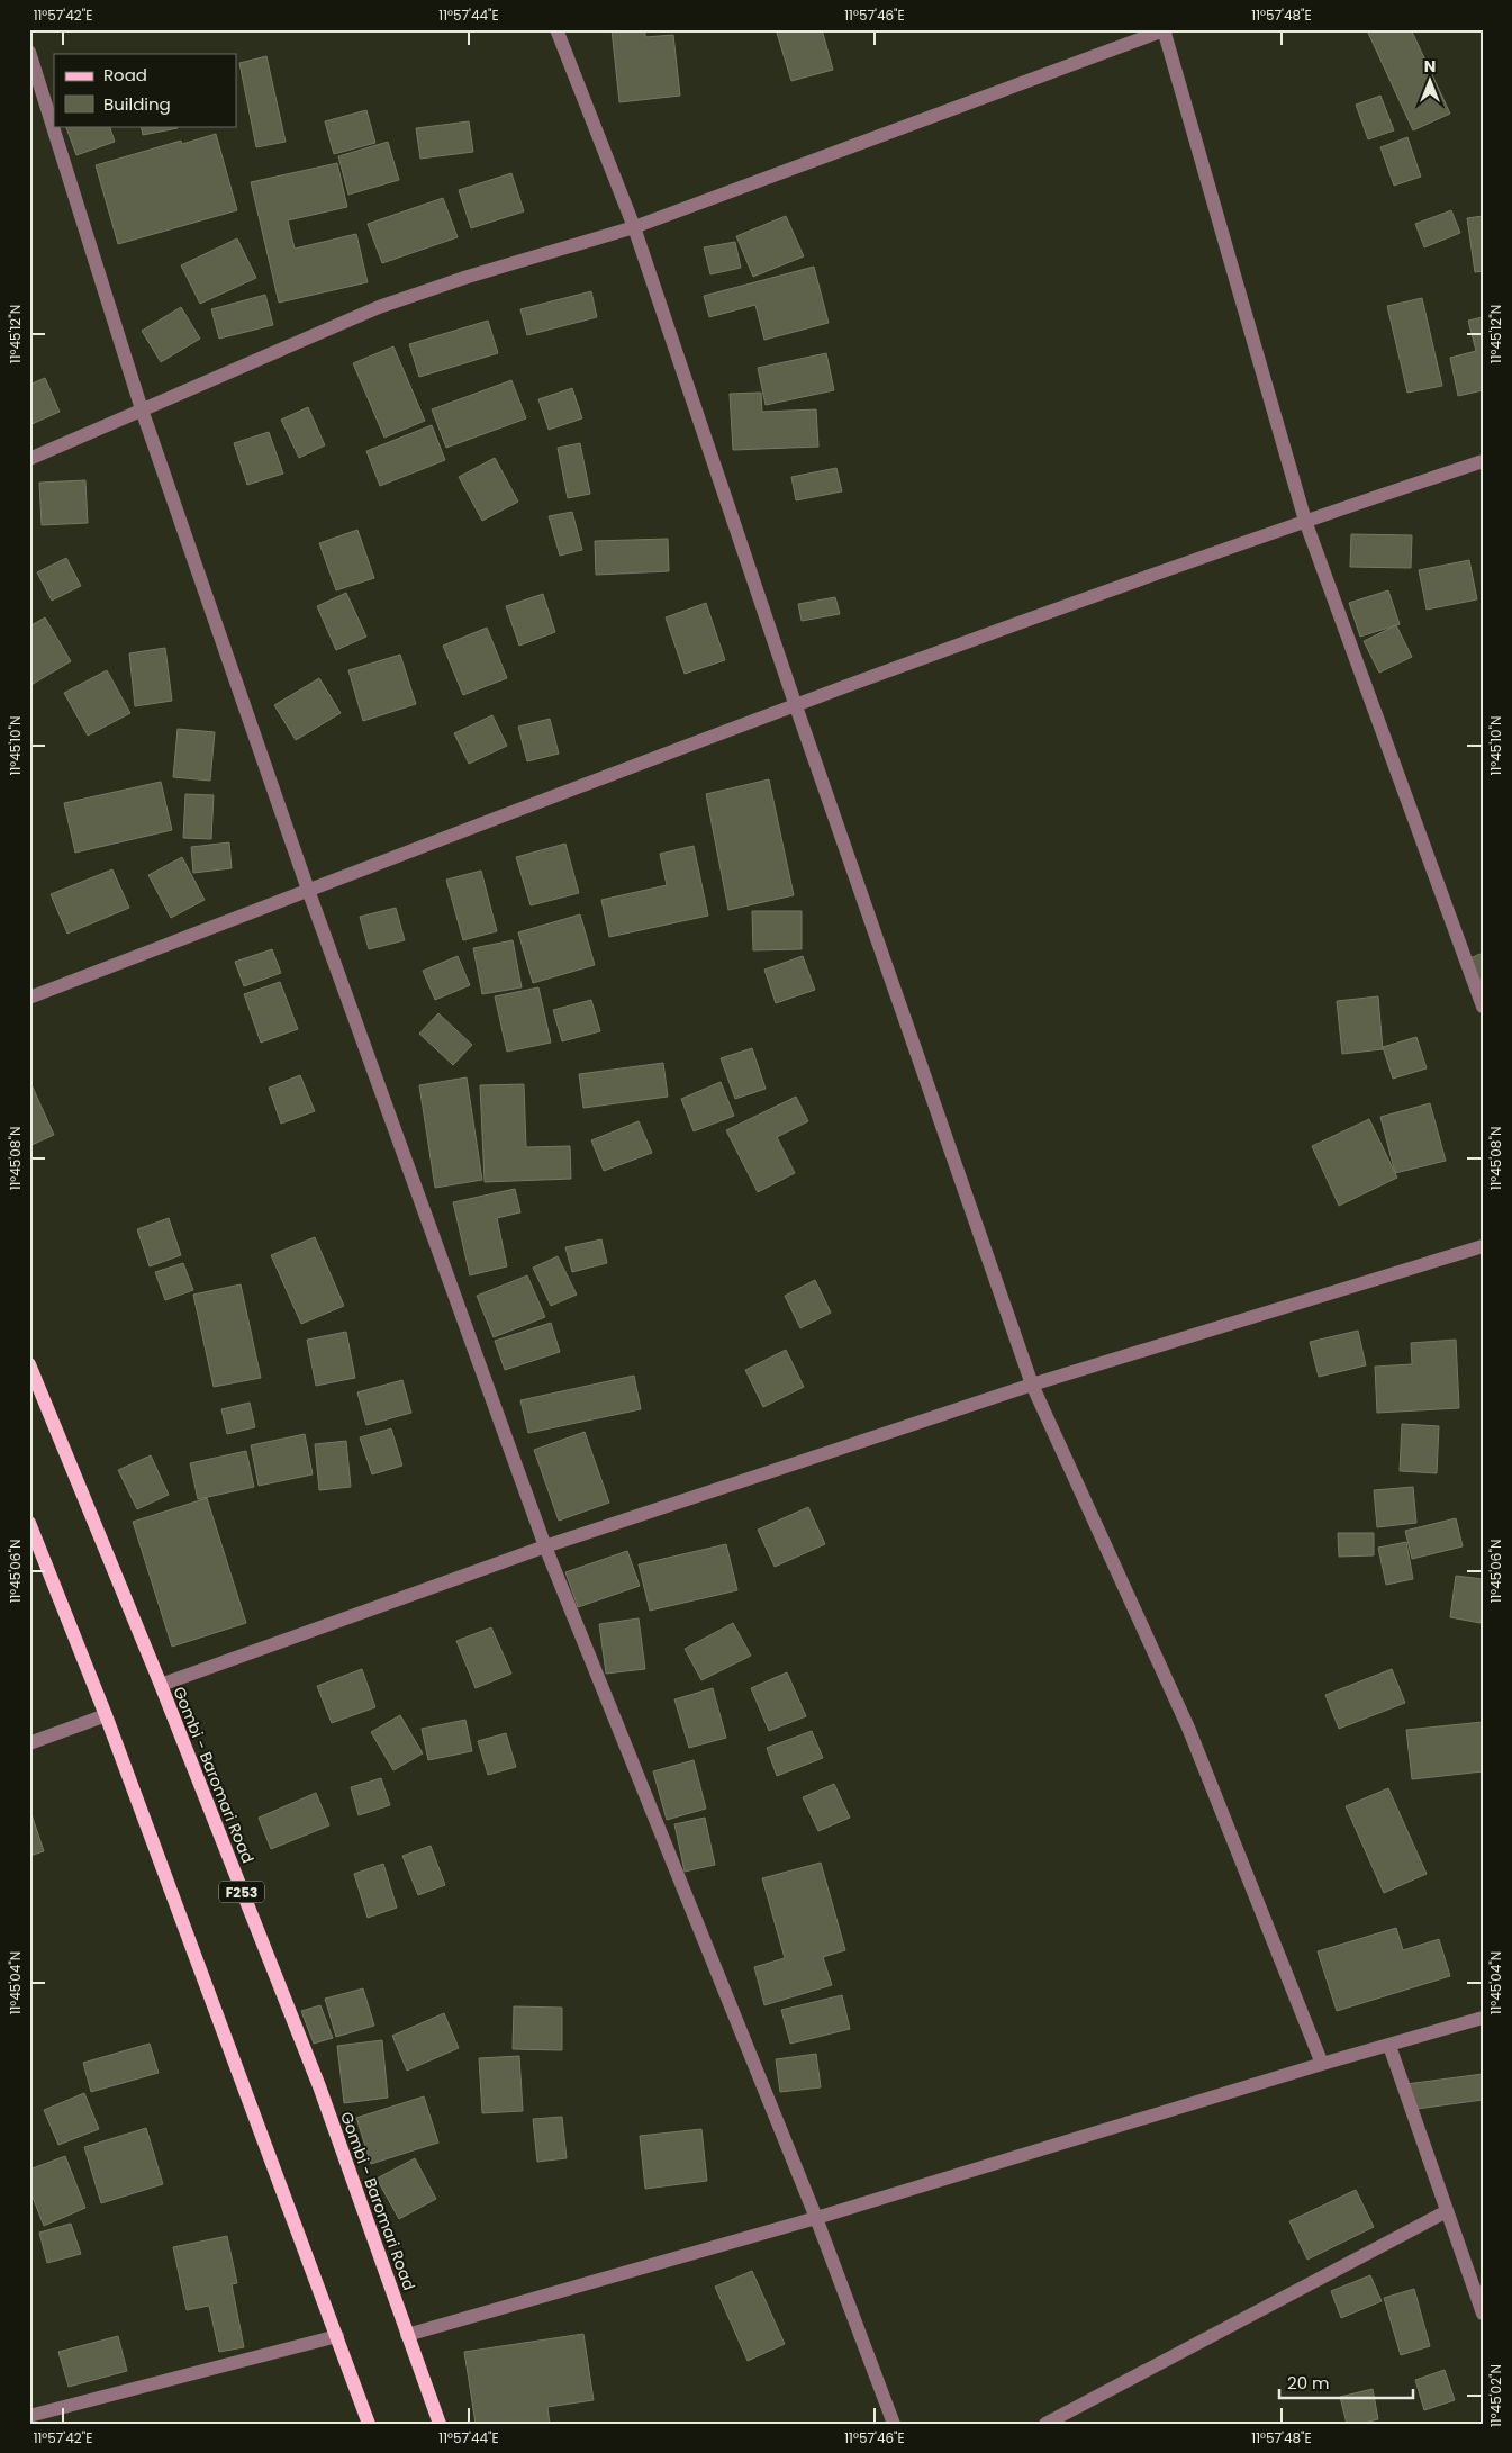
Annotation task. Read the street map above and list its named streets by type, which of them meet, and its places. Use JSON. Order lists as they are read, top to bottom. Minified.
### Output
{"streets":{"main road":["Gombi - Baromari Road","F253"]},"legend":["Road","Building"],"scale_bar":"20 m","north":"top","coordinates":["11°57'42\"E","11°57'44\"E","11°57'46\"E","11°57'48\"E","11°45'12\"N","11°45'10\"N","11°45'08\"N","11°45'06\"N","11°45'04\"N","11°45'02\"N"]}
